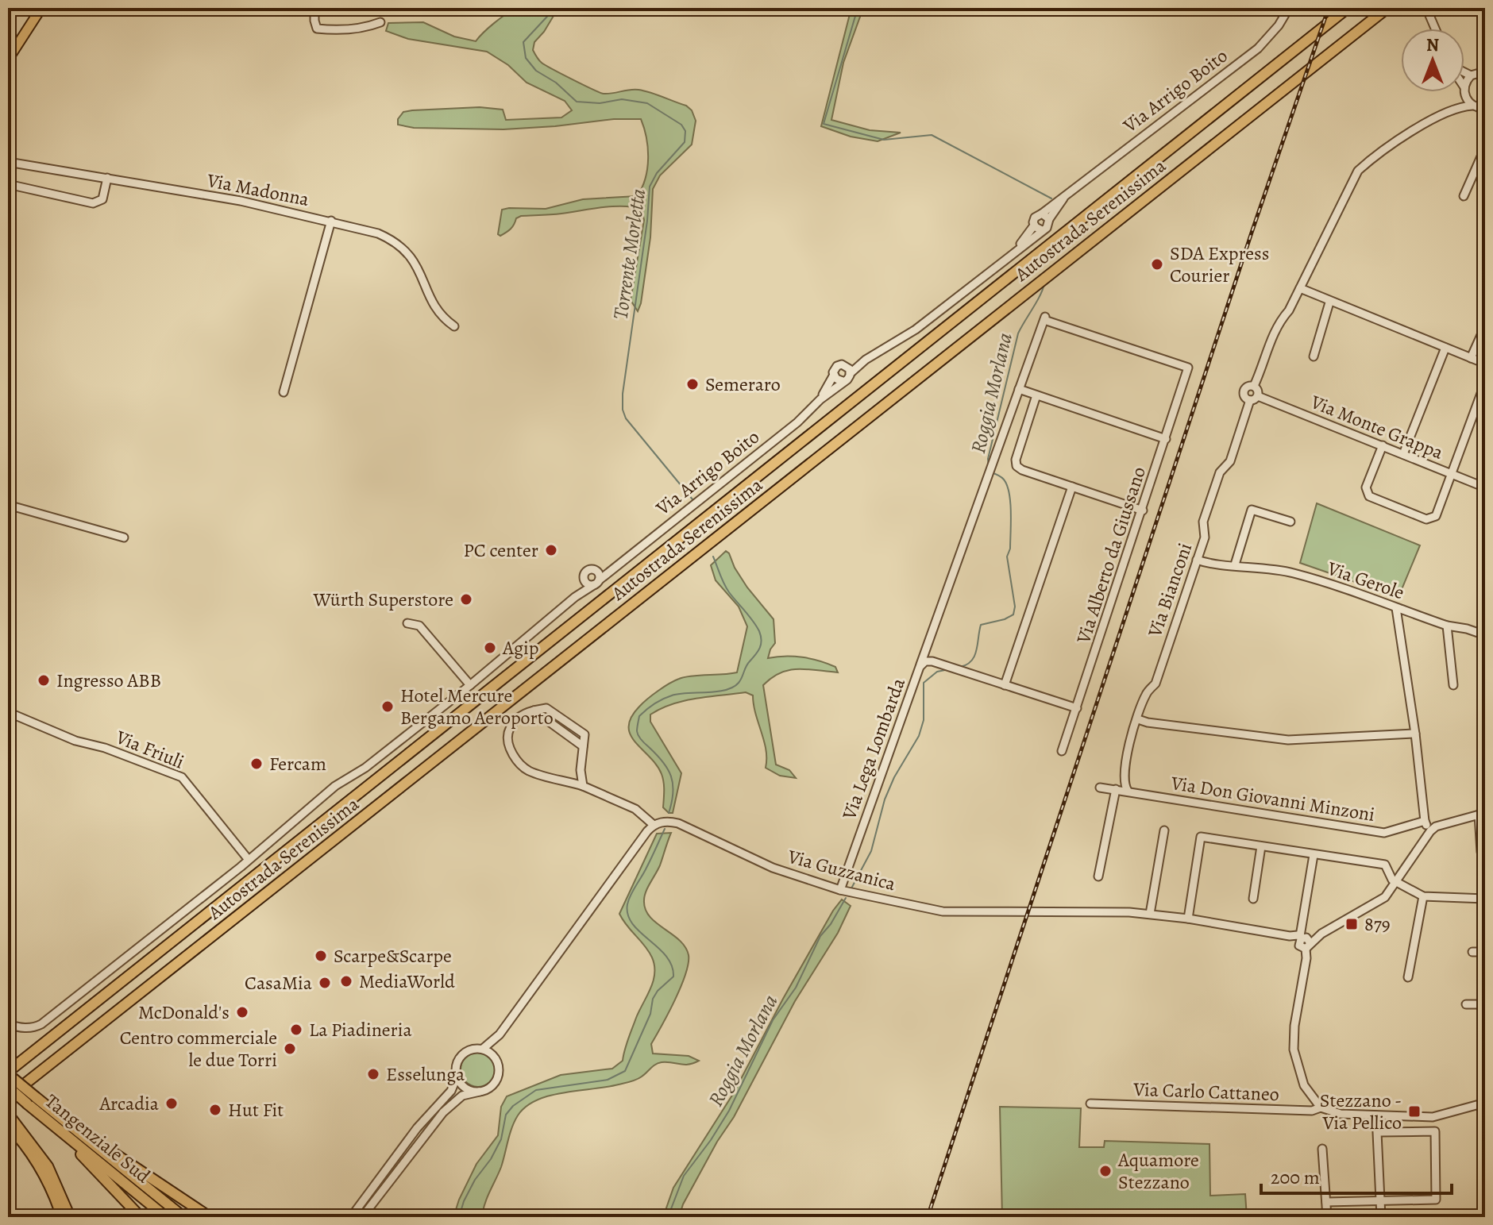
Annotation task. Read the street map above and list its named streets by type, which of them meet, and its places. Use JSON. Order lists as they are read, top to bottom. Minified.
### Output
{"streets":{"highway":["Autostrada Serenissima","Tangenziale Sud"],"street":["Via Arrigo Boito","Via Madonna","Via Monte Grappa","Via Alberto da Giussano","Via Gerole","Via Bianconi","Via Lega Lombarda","Via Friuli","Via Don Giovanni Minzoni","Via Guzzanica","Via Carlo Cattaneo"]},"crossings":[["Via Arrigo Boito","Via Friuli"],["Autostrada Serenissima","Tangenziale Sud"],["Via Monte Grappa","Via Bianconi"],["Via Alberto da Giussano","Via Lega Lombarda"],["Via Gerole","Via Bianconi"],["Via Bianconi","Via Don Giovanni Minzoni"],["Via Lega Lombarda","Via Guzzanica"]],"water":["Torrente Morletta","Roggia Morlana"],"places":{"other":["SDA Express Courier","Semeraro","PC center","Würth Superstore","Agip","Ingresso ABB","Hotel Mercure Bergamo Aeroporto","Fercam","Scarpe&Scarpe","MediaWorld","CasaMia","McDonald's","La Piadineria","Centro commerciale le due Torri","Esselunga","Arcadia","Hut Fit","Aquamore Stezzano"],"transit":["879","Stezzano - Via Pellico"]},"scale_bar":"200 m","north":"top"}
